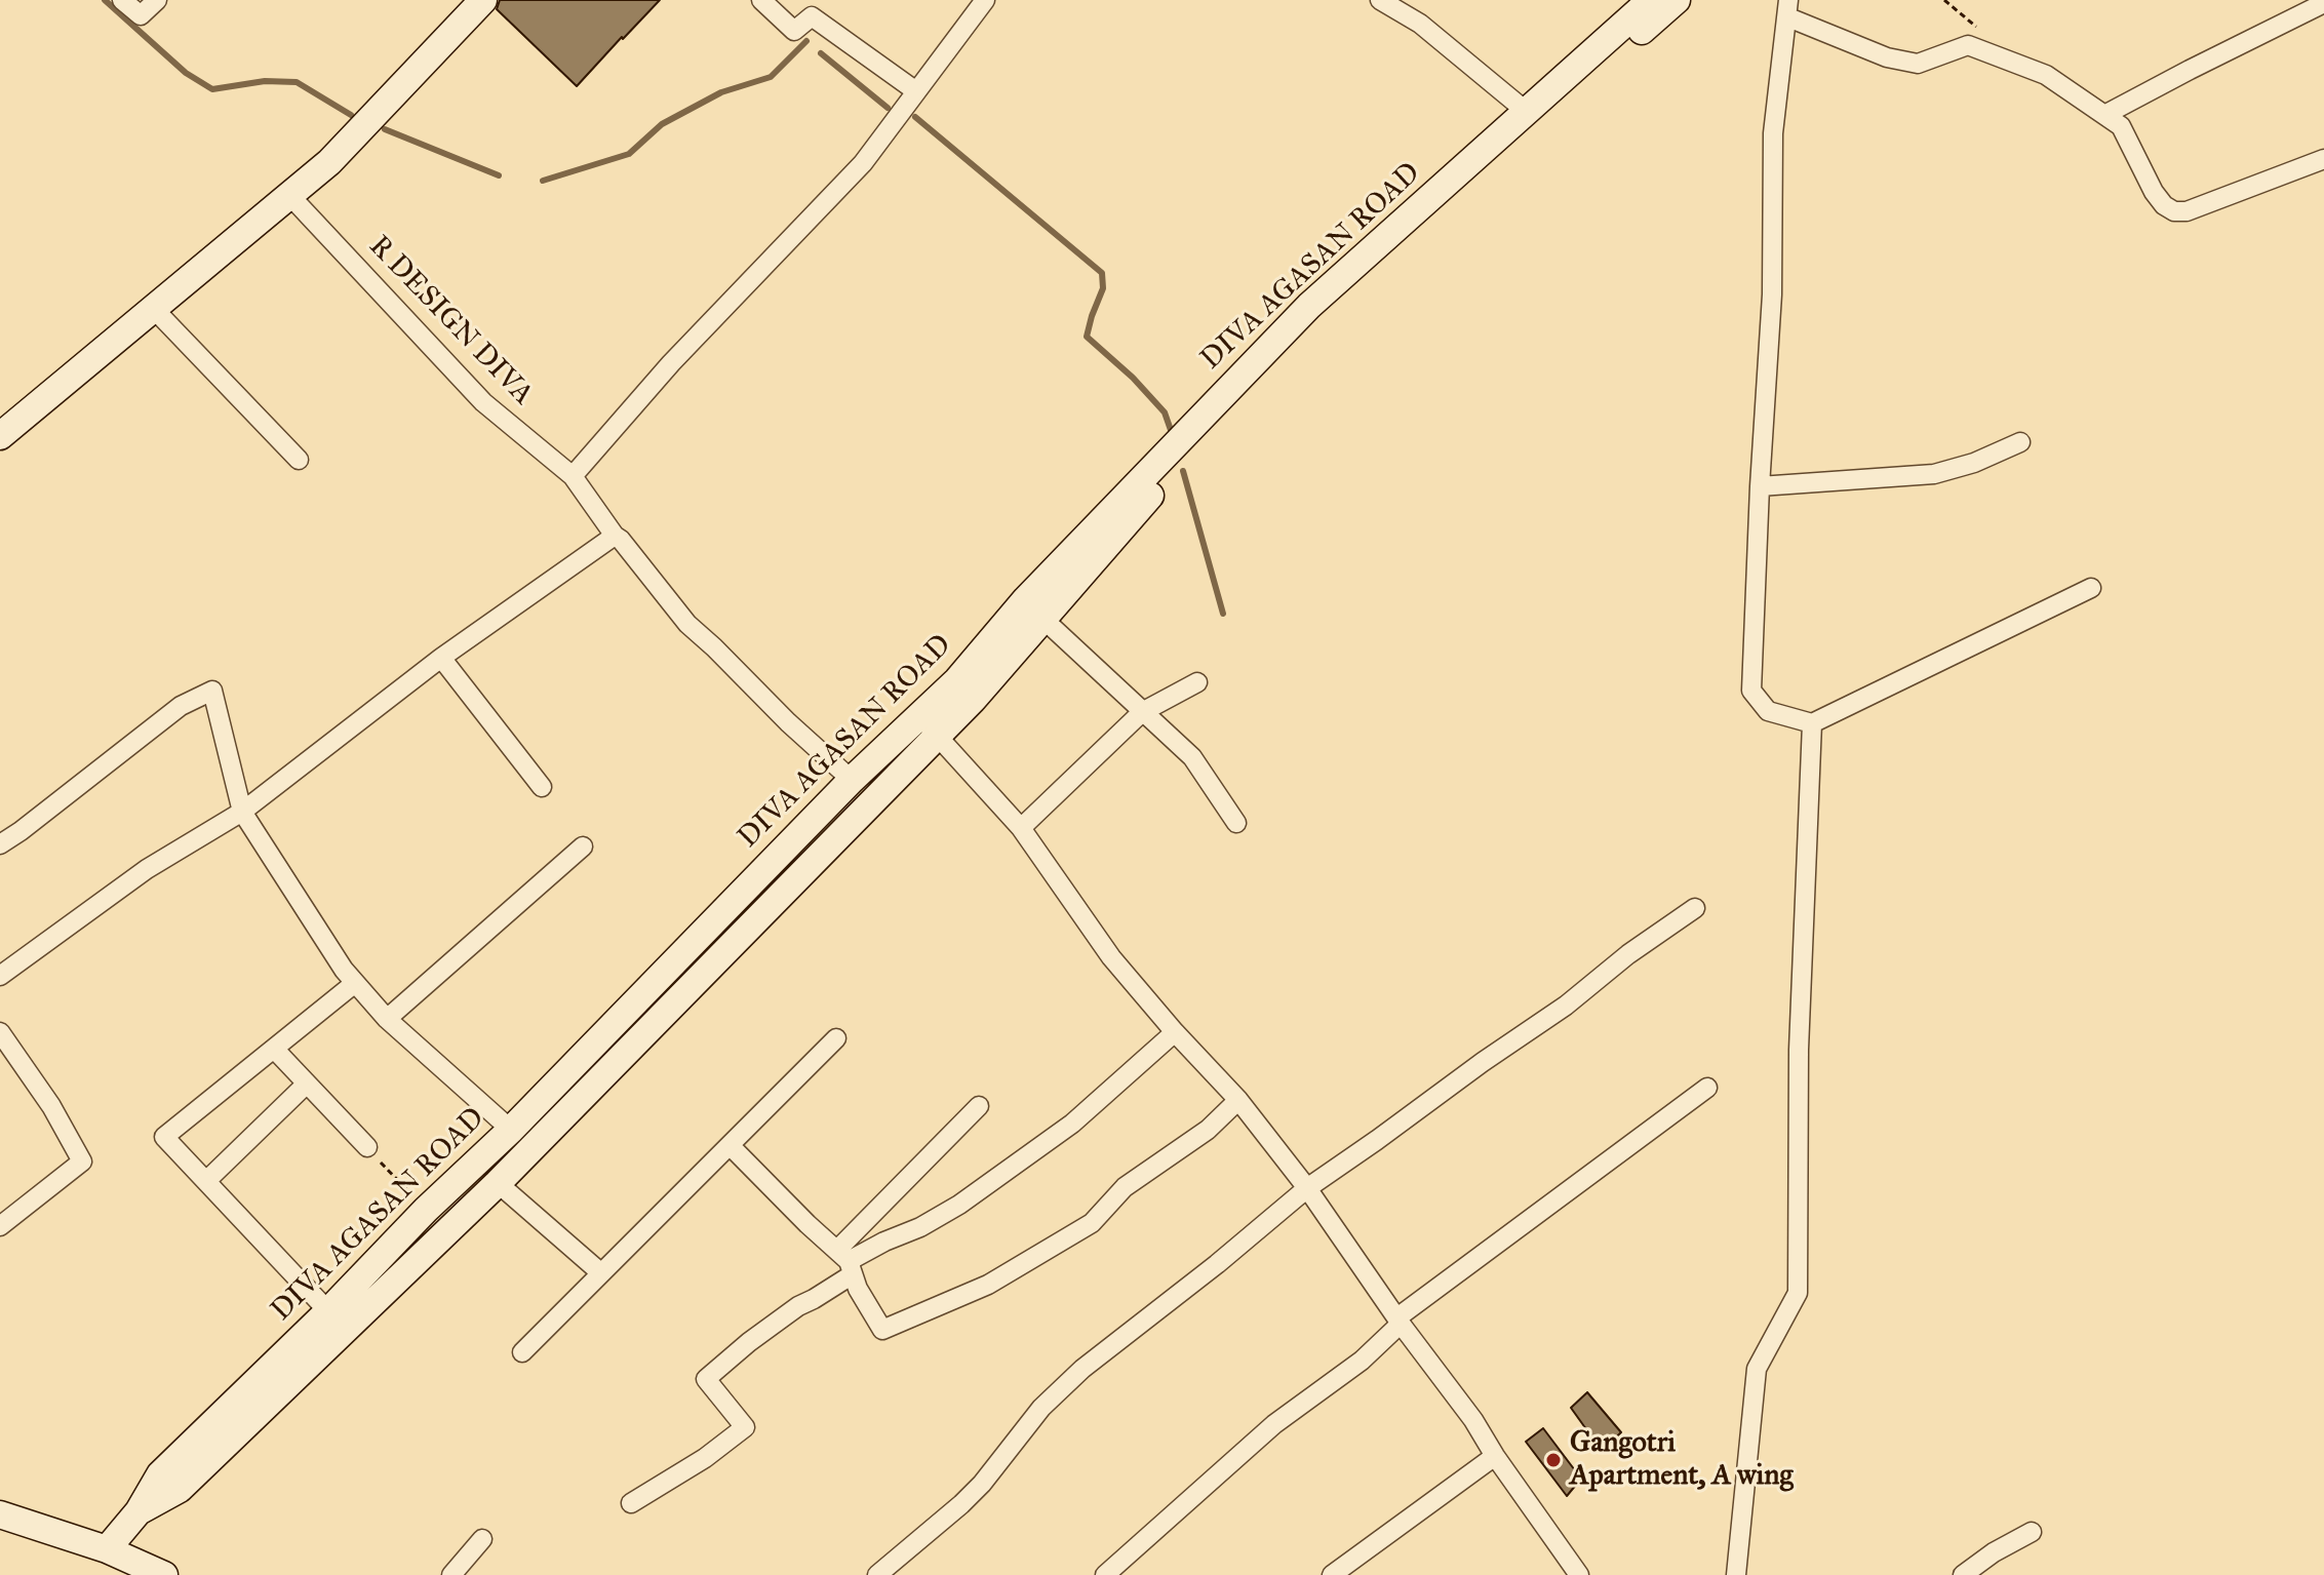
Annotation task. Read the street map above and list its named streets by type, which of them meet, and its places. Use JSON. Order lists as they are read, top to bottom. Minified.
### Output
{"streets":{"street":["DIVA AGASAN ROAD","R DESIGN DIVA"]},"crossings":[["DIVA AGASAN ROAD","R DESIGN DIVA"]],"places":["Gangotri Apartment, A wing"]}
